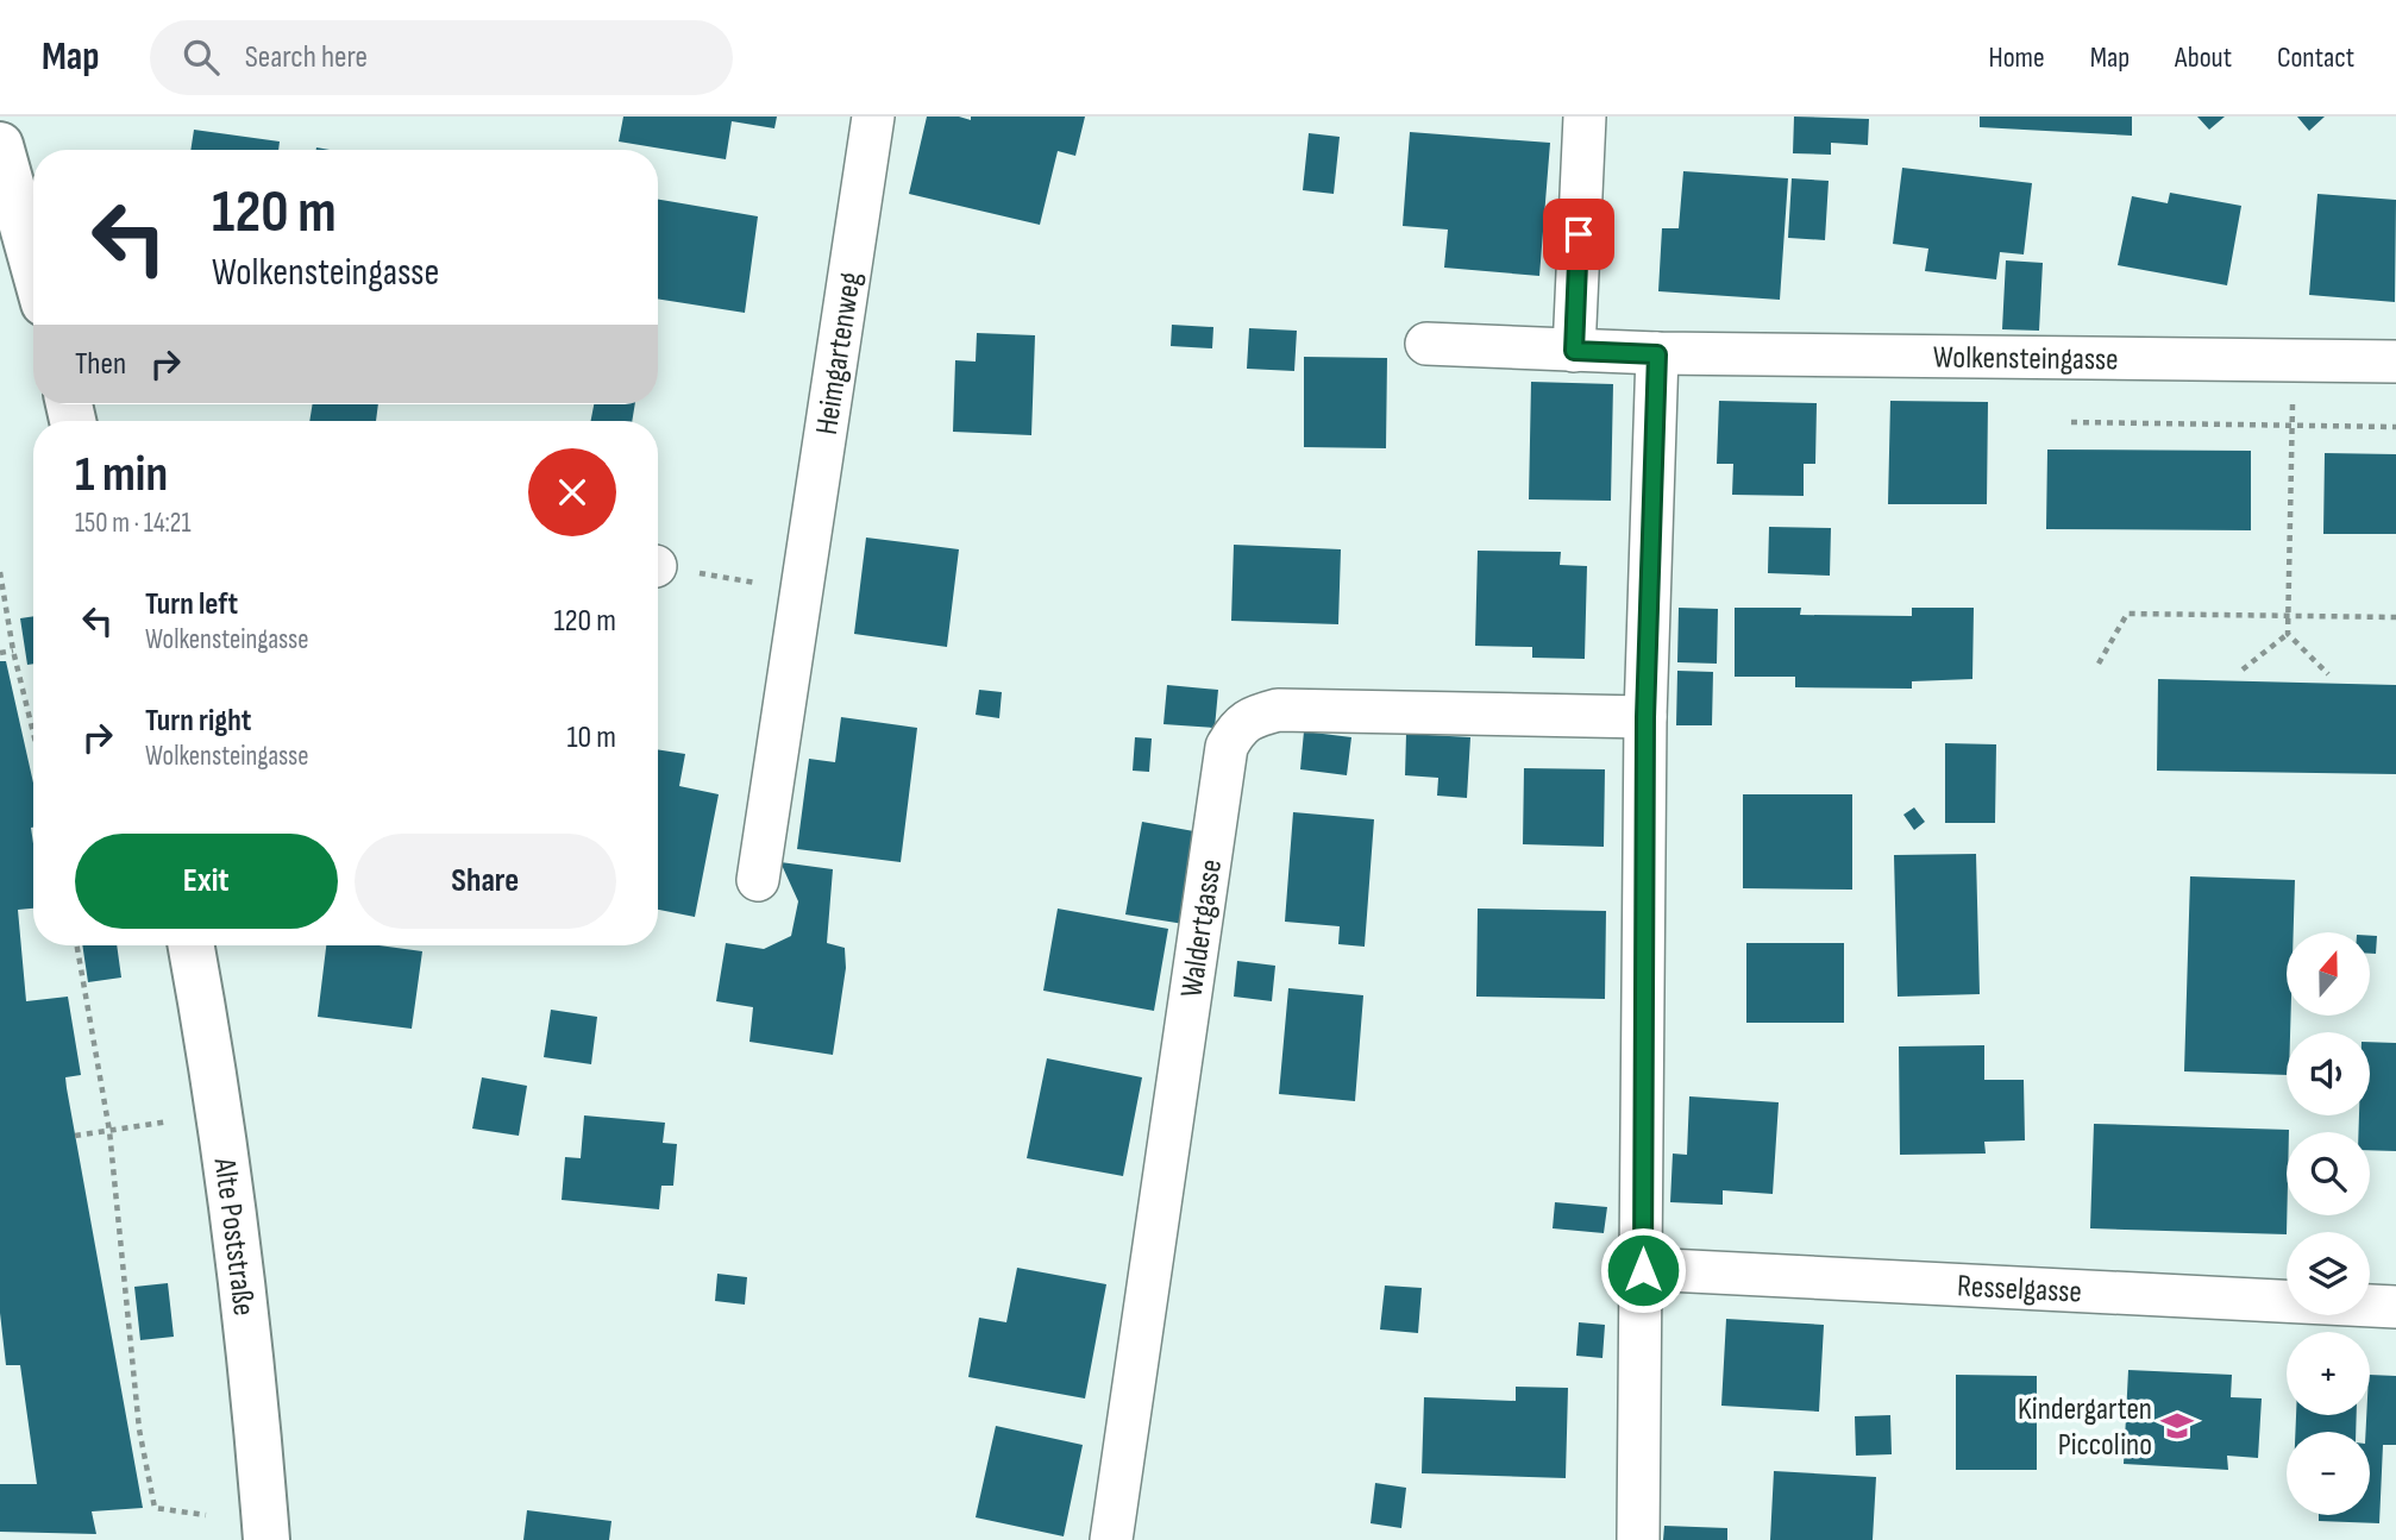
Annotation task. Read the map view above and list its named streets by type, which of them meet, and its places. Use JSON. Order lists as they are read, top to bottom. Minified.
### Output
{"streets":{"street":["Heimgartenweg","Wolkensteingasse","Waldertgasse","Alte Poststraße","Resselgasse"]},"places":{"school or university":["Kindergarten Piccolino"]},"north":"top","page":{"header":"Map","search":"Search here","nav":["Home","Map","About","Contact"],"turn":["120 m","Wolkensteingasse"],"then":"Then","heading":["1 min","150 m · 14:21"],"list":[{"name":"Turn left","note":"Wolkensteingasse","value":"120 m"},{"name":"Turn right","note":"Wolkensteingasse","value":"10 m"}],"buttons":["Exit","Share"],"map_buttons":["+","−"]}}
